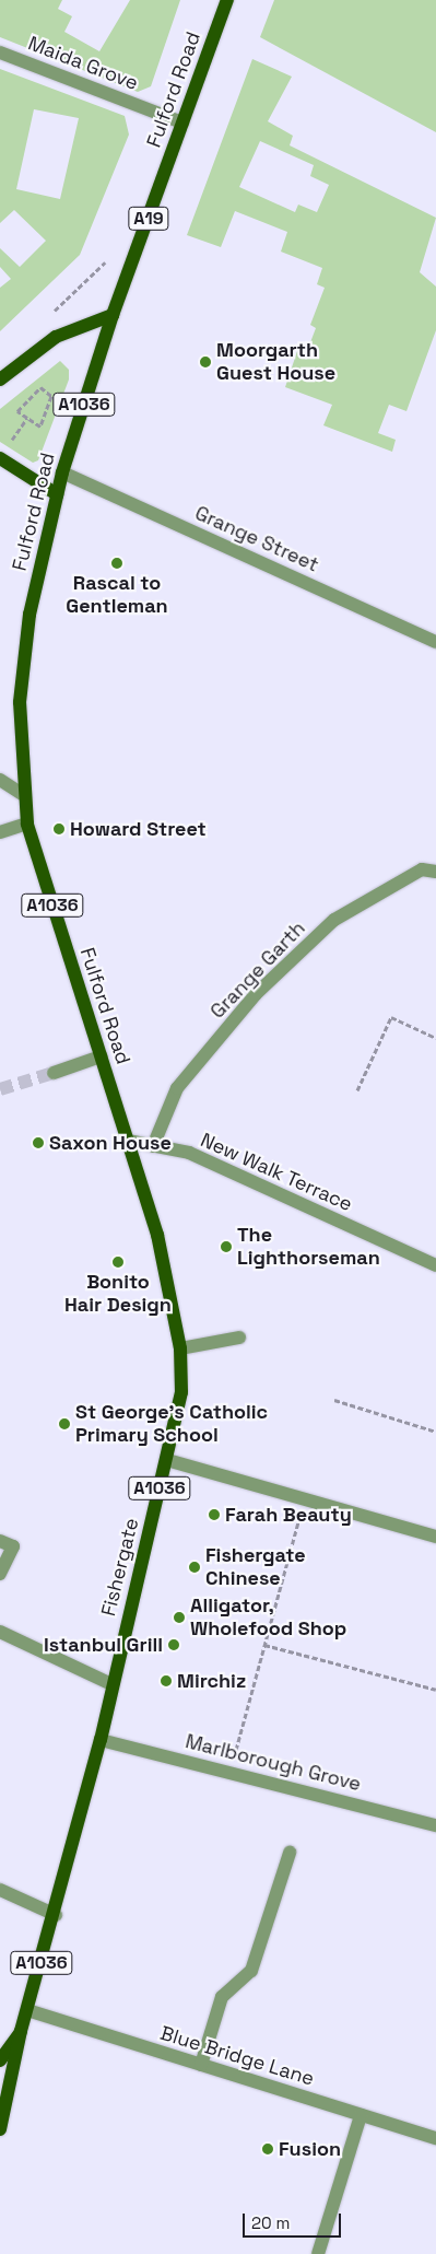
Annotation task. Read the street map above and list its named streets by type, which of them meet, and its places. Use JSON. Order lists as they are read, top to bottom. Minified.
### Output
{"streets":{"main road":["Fulford Road","A19","A1036","Fishergate"],"street":["Maida Grove","Grange Street","Grange Garth","New Walk Terrace","Marlborough Grove","Blue Bridge Lane"]},"crossings":[["Maida Grove","Fulford Road"],["Fulford Road","Grange Street"],["Fulford Road","New Walk Terrace"],["Fulford Road","Fishergate"],["Grange Garth","New Walk Terrace"],["Fishergate","Marlborough Grove"],["Fishergate","Blue Bridge Lane"]],"places":["Moorgarth Guest House","Rascal to Gentleman","Howard Street","Saxon House","The Lighthorseman","Bonito Hair Design","St George's Catholic Primary School","Farah Beauty","Fishergate Chinese","Alligator, Wholefood Shop","Istanbul Grill","Mirchiz","Fusion"],"scale_bar":"20 m"}
